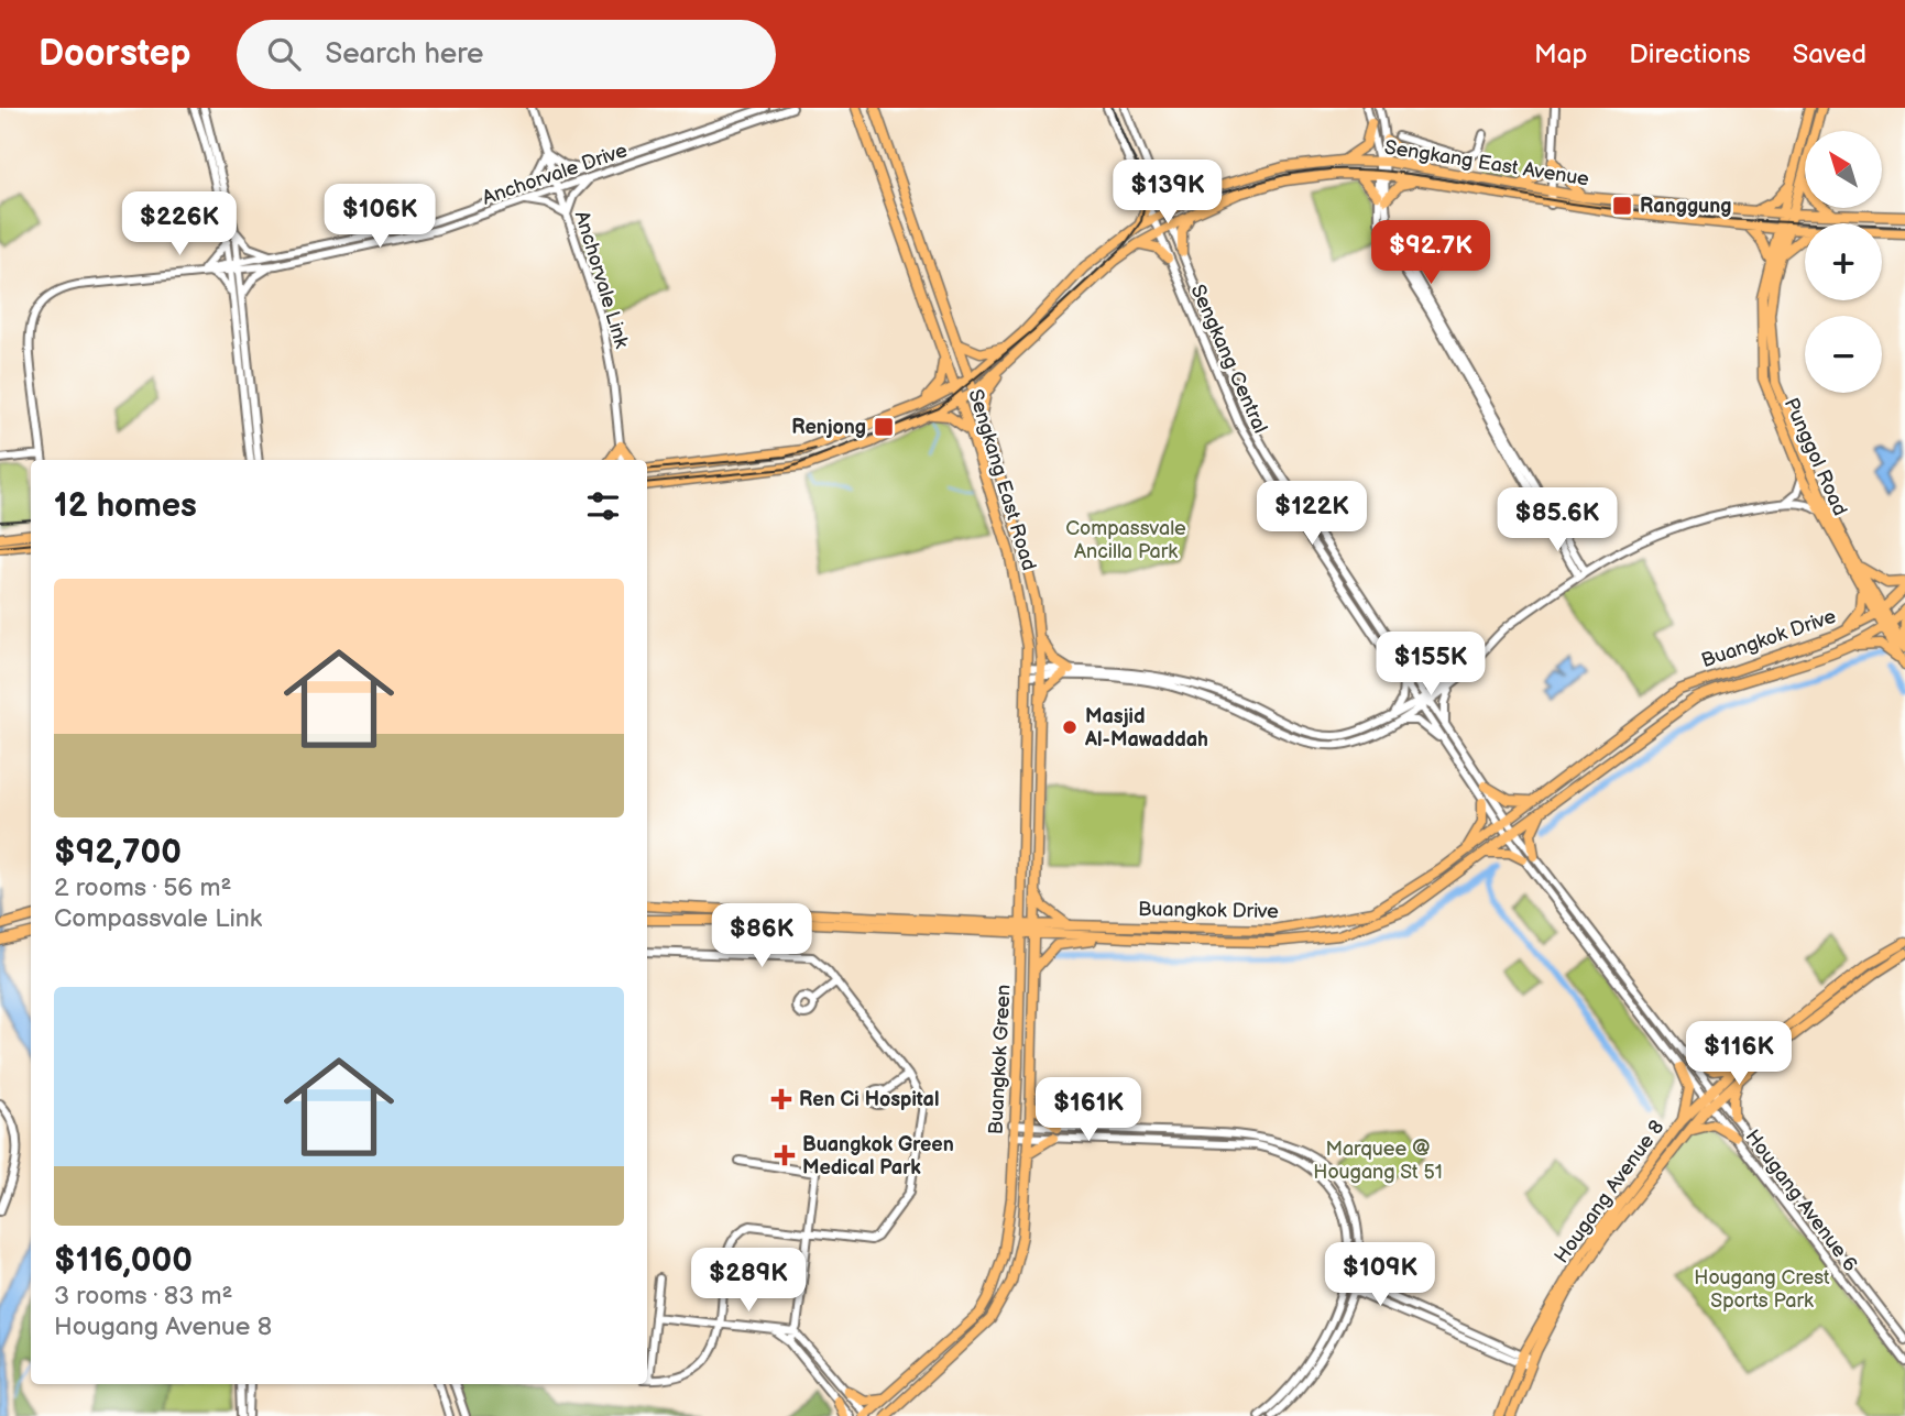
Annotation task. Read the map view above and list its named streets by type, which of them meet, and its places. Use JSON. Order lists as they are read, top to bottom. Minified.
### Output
{"streets":{"main road":["Sengkang East Avenue","Punggol Road","Sengkang East Road","Buangkok Drive","Buangkok Green","Hougang Avenue 8"],"street":["Anchorvale Drive","Anchorvale Link","Sengkang Central","Hougang Avenue 6"]},"crossings":[["Sengkang East Avenue","Sengkang Central"],["Sengkang East Avenue","Punggol Road"],["Sengkang East Avenue","Sengkang East Road"],["Anchorvale Drive","Anchorvale Link"],["Sengkang Central","Buangkok Drive"],["Sengkang Central","Hougang Avenue 6"],["Punggol Road","Buangkok Drive"],["Sengkang East Road","Buangkok Drive"],["Sengkang East Road","Buangkok Green"],["Buangkok Drive","Buangkok Green"],["Buangkok Drive","Hougang Avenue 6"],["Hougang Avenue 8","Hougang Avenue 6"]],"parks":["Compassvale Ancilla Park","Marquee @ Hougang St 51","Hougang Crest Sports Park"],"places":{"transit":["Ranggung","Renjong"],"other":["Masjid Al-Mawaddah"],"health":["Ren Ci Hospital","Buangkok Green Medical Park"]},"north":"top left","page":{"header":"Doorstep","search":"Search here","nav":["Map","Directions","Saved"],"map_buttons":["+","−"],"price":["$139K","$106K","$226K","$92.7K","$122K","$85.6K","$155K","$86K","$116K","$161K","$109K","$289K"],"heading":"12 homes","list":[{"name":"$92,700","note":"2 rooms · 56 m² · Compassvale Link"},{"name":"$116,000","note":"3 rooms · 83 m² · Hougang Avenue 8"}]}}
